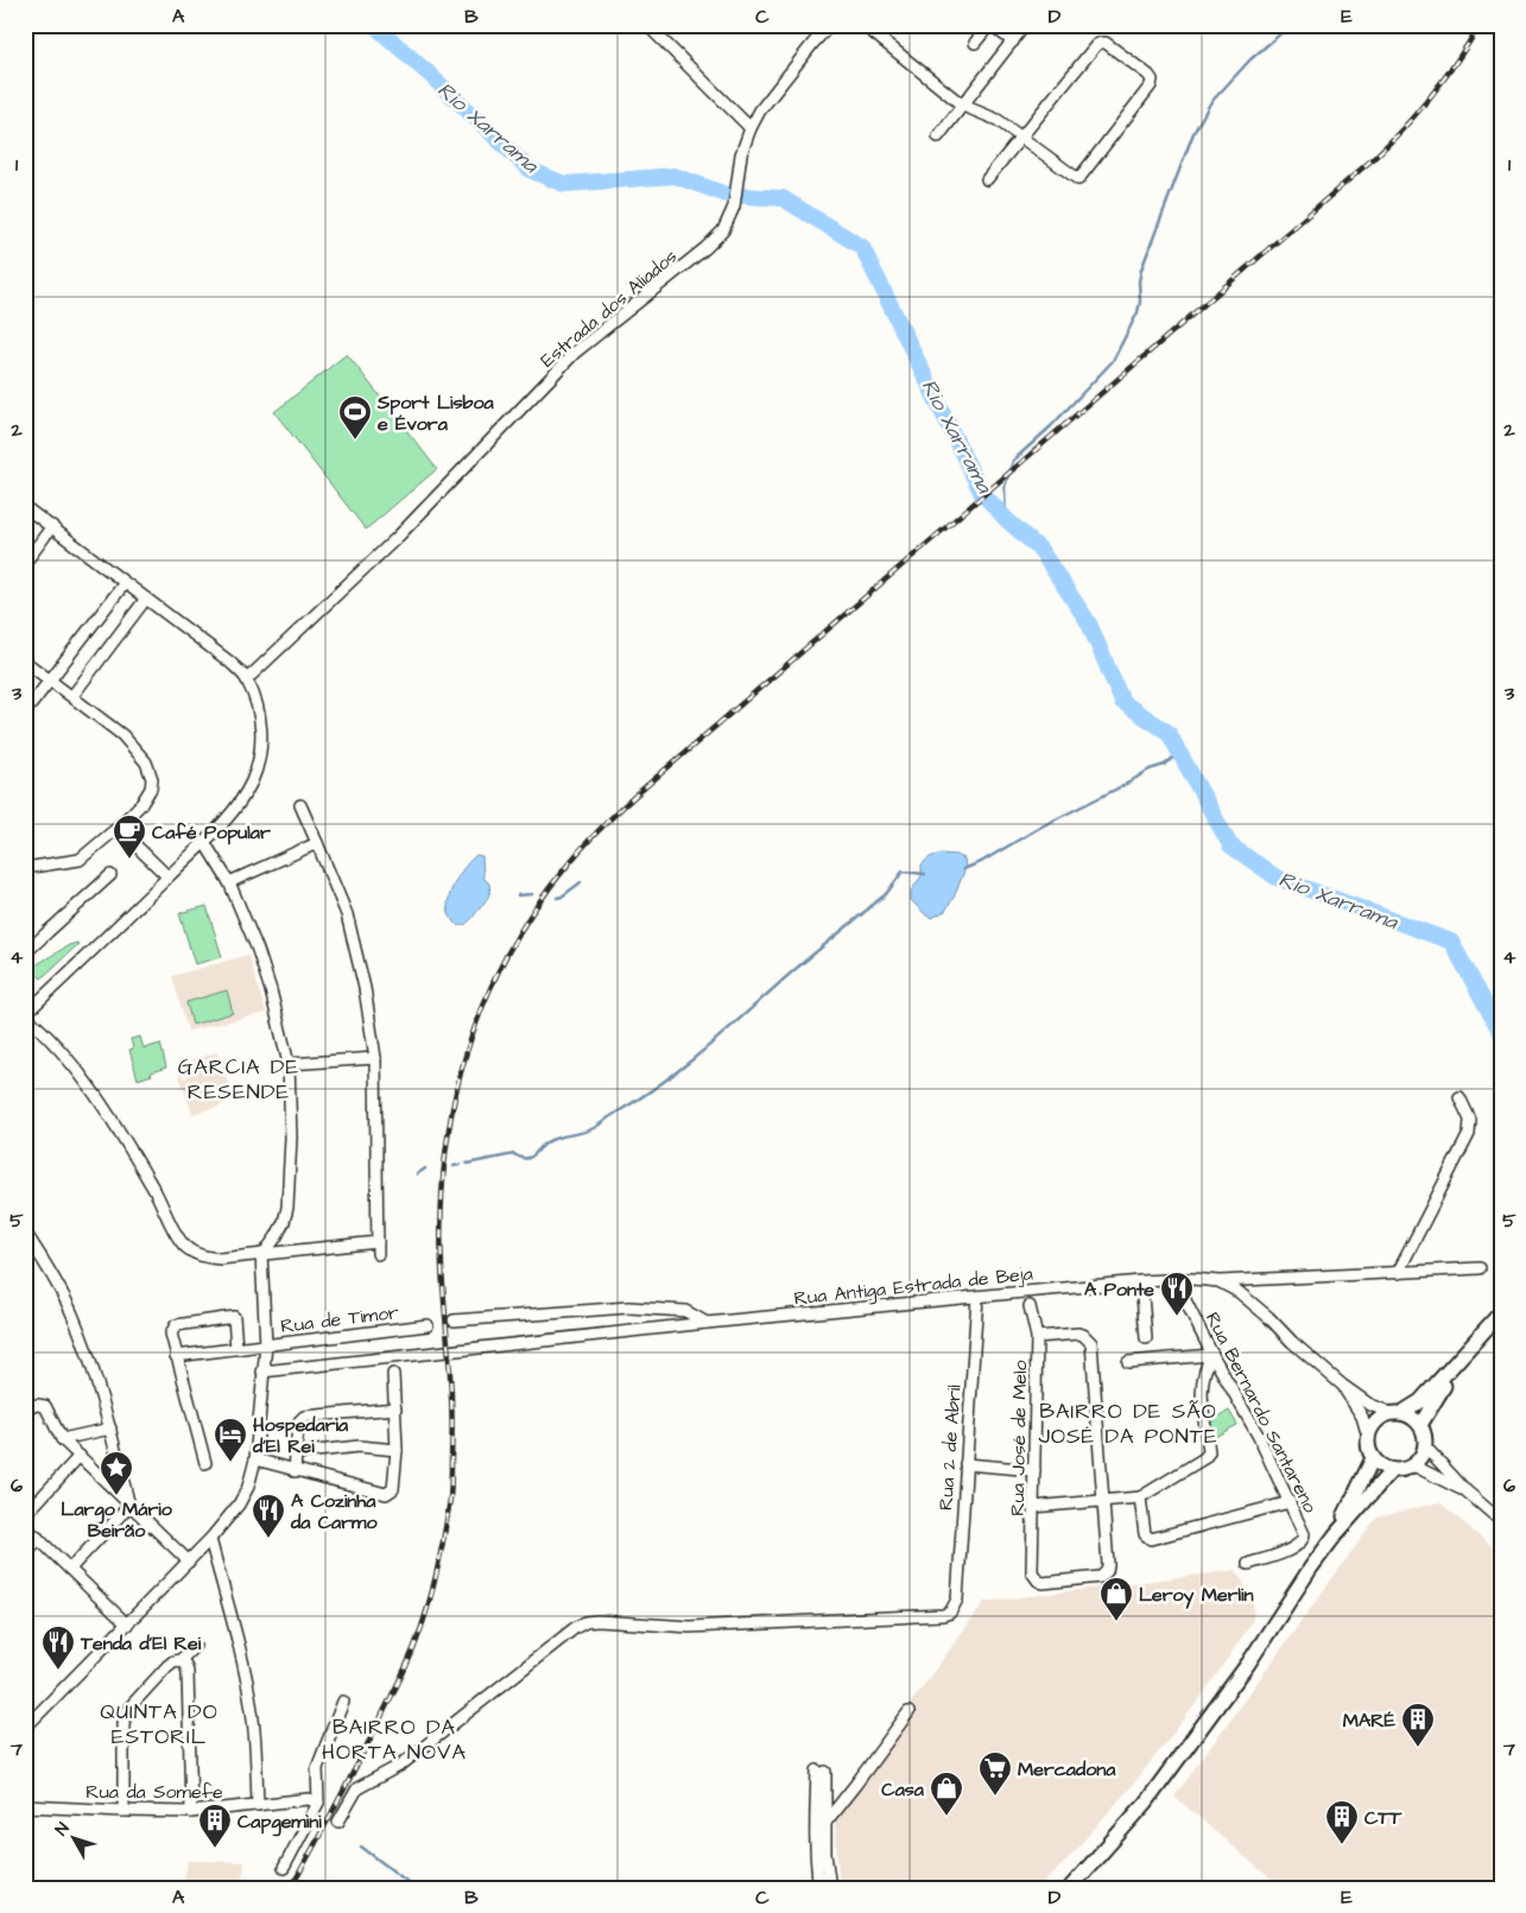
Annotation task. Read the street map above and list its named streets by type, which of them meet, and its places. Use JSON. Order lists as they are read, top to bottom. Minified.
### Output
{"streets":{"street":["Estrada dos Aliados","Rua Antiga Estrada de Beja","Rua de Timor","Rua Bernardo Santareno","Rua José de Melo","Rua 2 de Abril","Rua da Somefe"]},"crossings":[["Rua Antiga Estrada de Beja","Rua de Timor"],["Rua Antiga Estrada de Beja","Rua Bernardo Santareno"],["Rua Antiga Estrada de Beja","Rua 2 de Abril"]],"districts":["GARCIA DE RESENDE","BAIRRO DE SÃO JOSÉ DA PONTE","QUINTA DO ESTORIL","BAIRRO DA HORTA NOVA"],"water":["Rio Xarrama"],"places":{"sports":["Sport Lisboa e Évora"],"cafe":["Café Popular"],"restaurant":["A Ponte","A Cozinha da Carmo","Tenda d'El Rei"],"hotel":["Hospedaria d'El Rei"],"place":["Largo Mário Beirão"],"shop":["Leroy Merlin","Casa"],"building":["MARÉ","CTT","Capgemini"],"supermarket":["Mercadona"]},"north":"top left","grid":{"columns":["A","B","C","D","E"],"rows":["1","2","3","4","5","6","7"]}}
